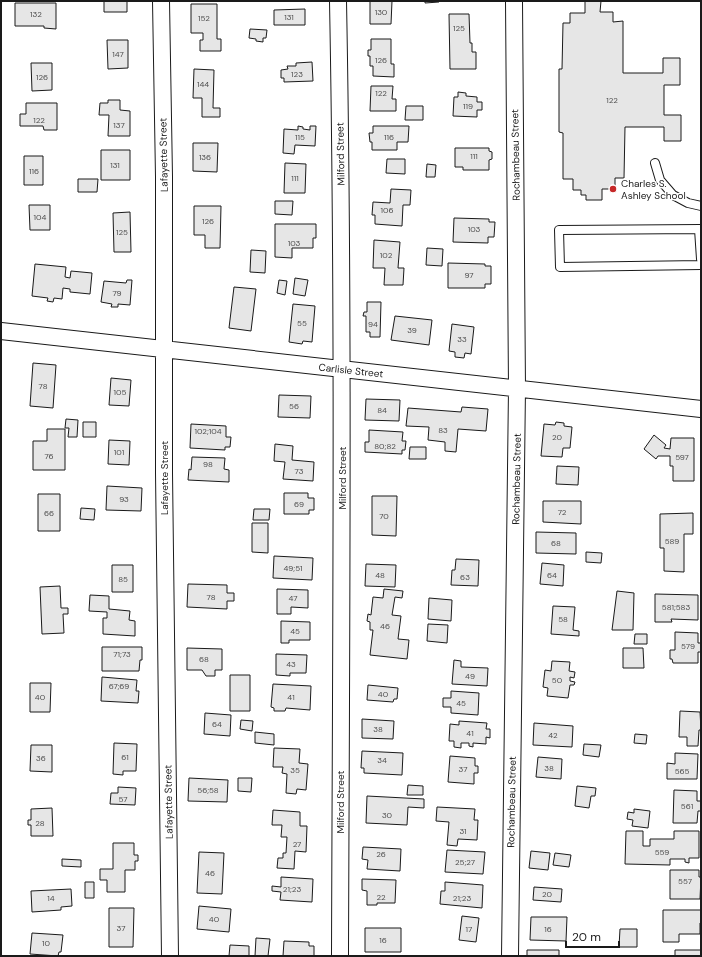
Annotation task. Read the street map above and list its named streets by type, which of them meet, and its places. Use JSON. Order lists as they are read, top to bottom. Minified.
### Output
{"streets":{"street":["Milford Street","Lafayette Street","Rochambeau Street","Carlisle Street"]},"crossings":[["Milford Street","Carlisle Street"],["Lafayette Street","Carlisle Street"],["Rochambeau Street","Carlisle Street"]],"places":["Charles S. Ashley School"],"house_numbers":["130","132","131","152","125","147","126","123","126","144","122","122","119","122","137","115","116","111","136","131","116","111","106","104","126","103","125","103","102","97","79","55","94","39","33","78","105","56","84","83","102;104","20","80;82","101","76","597","98","73","93","69","72","66","70","589","68","49;51","48","64","63","85","78","47","581;583","58","46","45","579","71;73","68","43","49","50","67;69","40","40","41","45","64","38","41","42","61","36","34","38","37","35","565","56;58","57","561","30","28","31","27","559","26","25;27","46","557","21;23","20","22","14","21;23","40","37","17","16","16","10"],"scale_bar":"20 m"}
